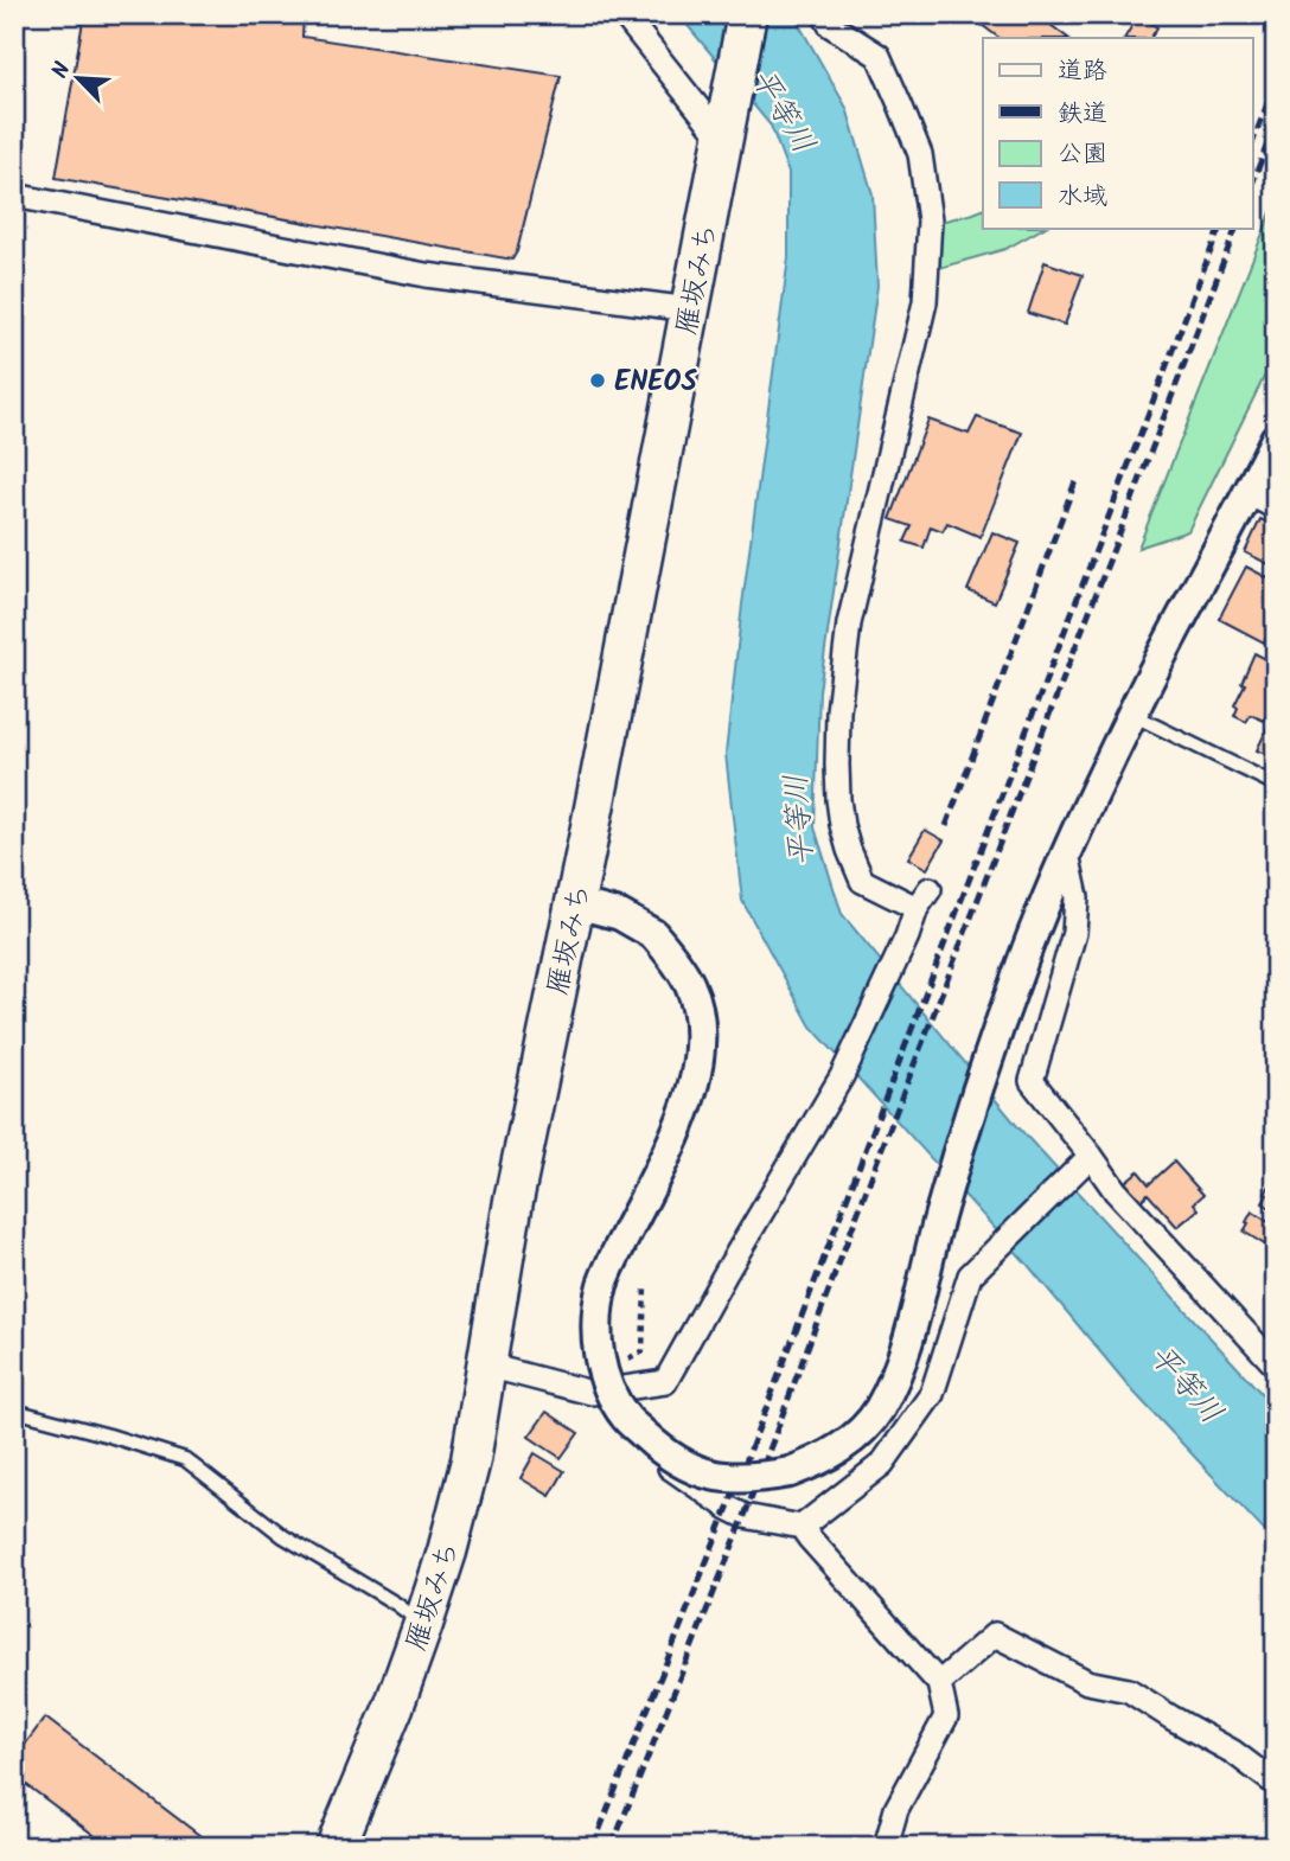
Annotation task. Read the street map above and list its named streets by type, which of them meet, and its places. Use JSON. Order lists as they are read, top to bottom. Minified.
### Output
{"streets":{"highway":["雁坂みち"]},"water":["平等川"],"places":["ENEOS"],"legend":["道路","鉄道","公園","水域"],"north":"top left"}
